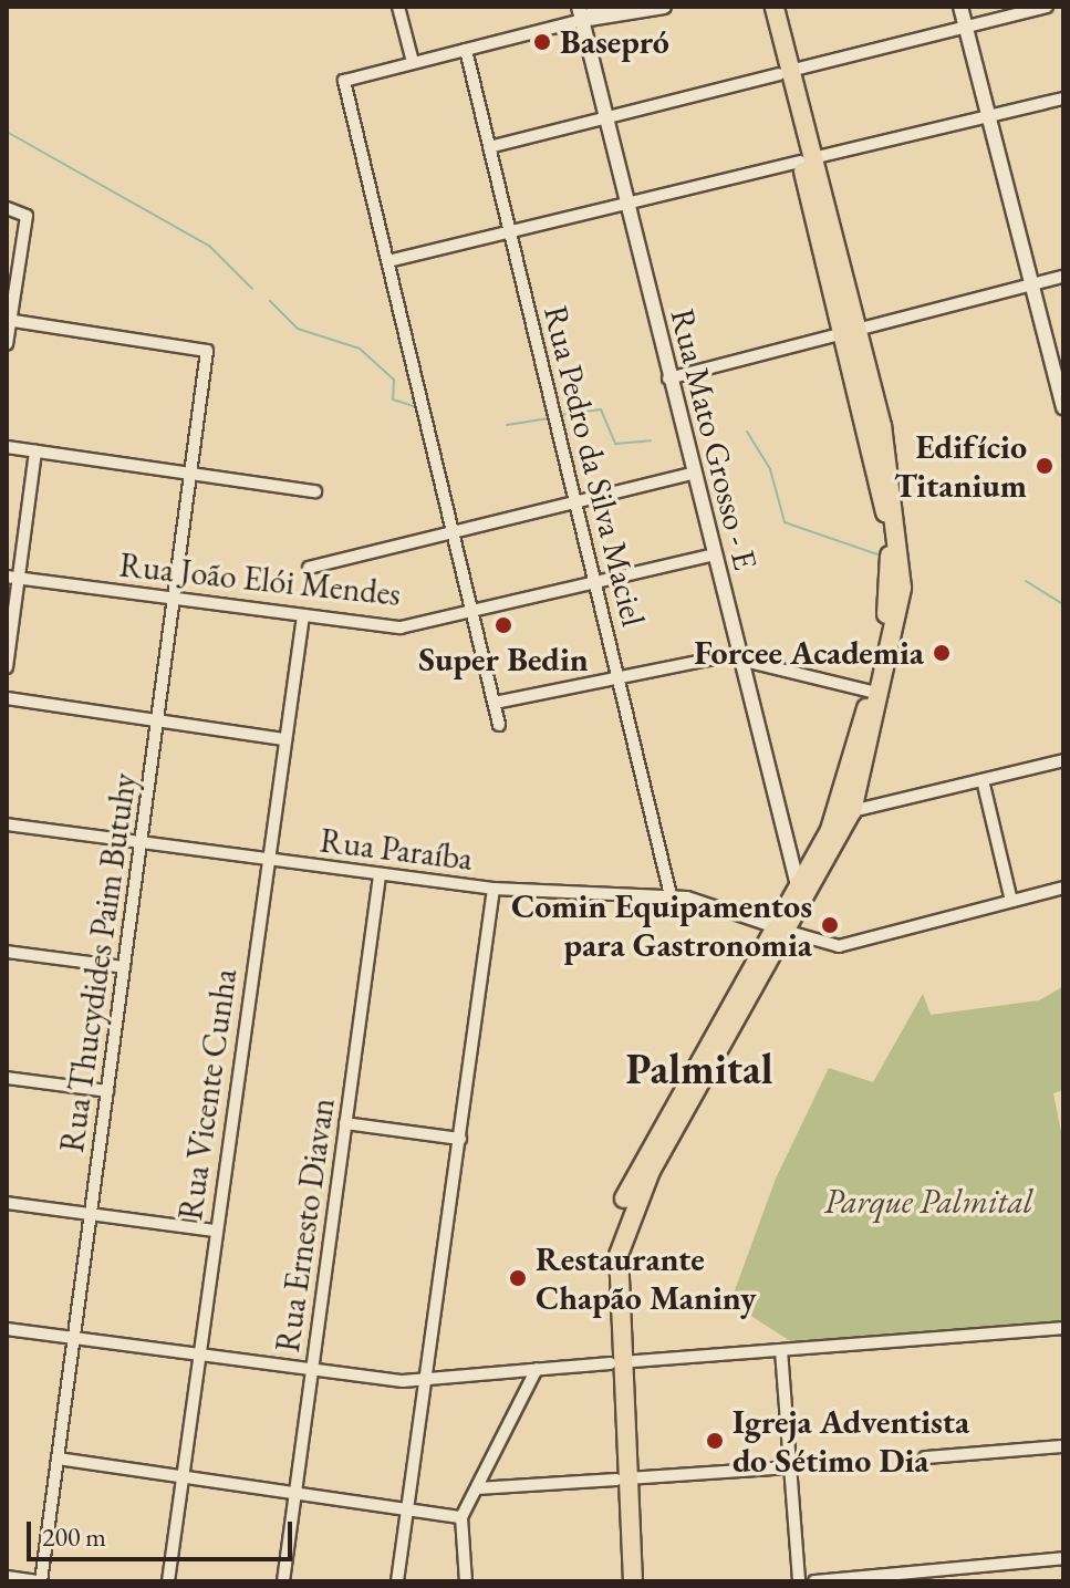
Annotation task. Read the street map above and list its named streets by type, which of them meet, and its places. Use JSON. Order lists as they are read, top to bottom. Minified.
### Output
{"streets":{"street":["Rua Mato Grosso - E","Rua Pedro da Silva Maciel","Rua João Elói Mendes","Rua Paraíba","Rua Thucydides Paim Butuhy","Rua Vicente Cunha","Rua Ernesto Diavan"]},"crossings":[["Rua Mato Grosso - E","Rua João Elói Mendes"],["Rua Pedro da Silva Maciel","Rua João Elói Mendes"],["Rua Pedro da Silva Maciel","Rua Paraíba"],["Rua João Elói Mendes","Rua Thucydides Paim Butuhy"],["Rua João Elói Mendes","Rua Vicente Cunha"],["Rua Paraíba","Rua Thucydides Paim Butuhy"],["Rua Paraíba","Rua Vicente Cunha"],["Rua Paraíba","Rua Ernesto Diavan"]],"districts":["Palmital"],"parks":["Parque Palmital"],"places":["Basepró","Edifício Titanium","Super Bedin","Forcee Academia","Comin Equipamentos para Gastronomia","Restaurante Chapão Maniny","Igreja Adventista do Sétimo Dia"],"scale_bar":"200 m"}
